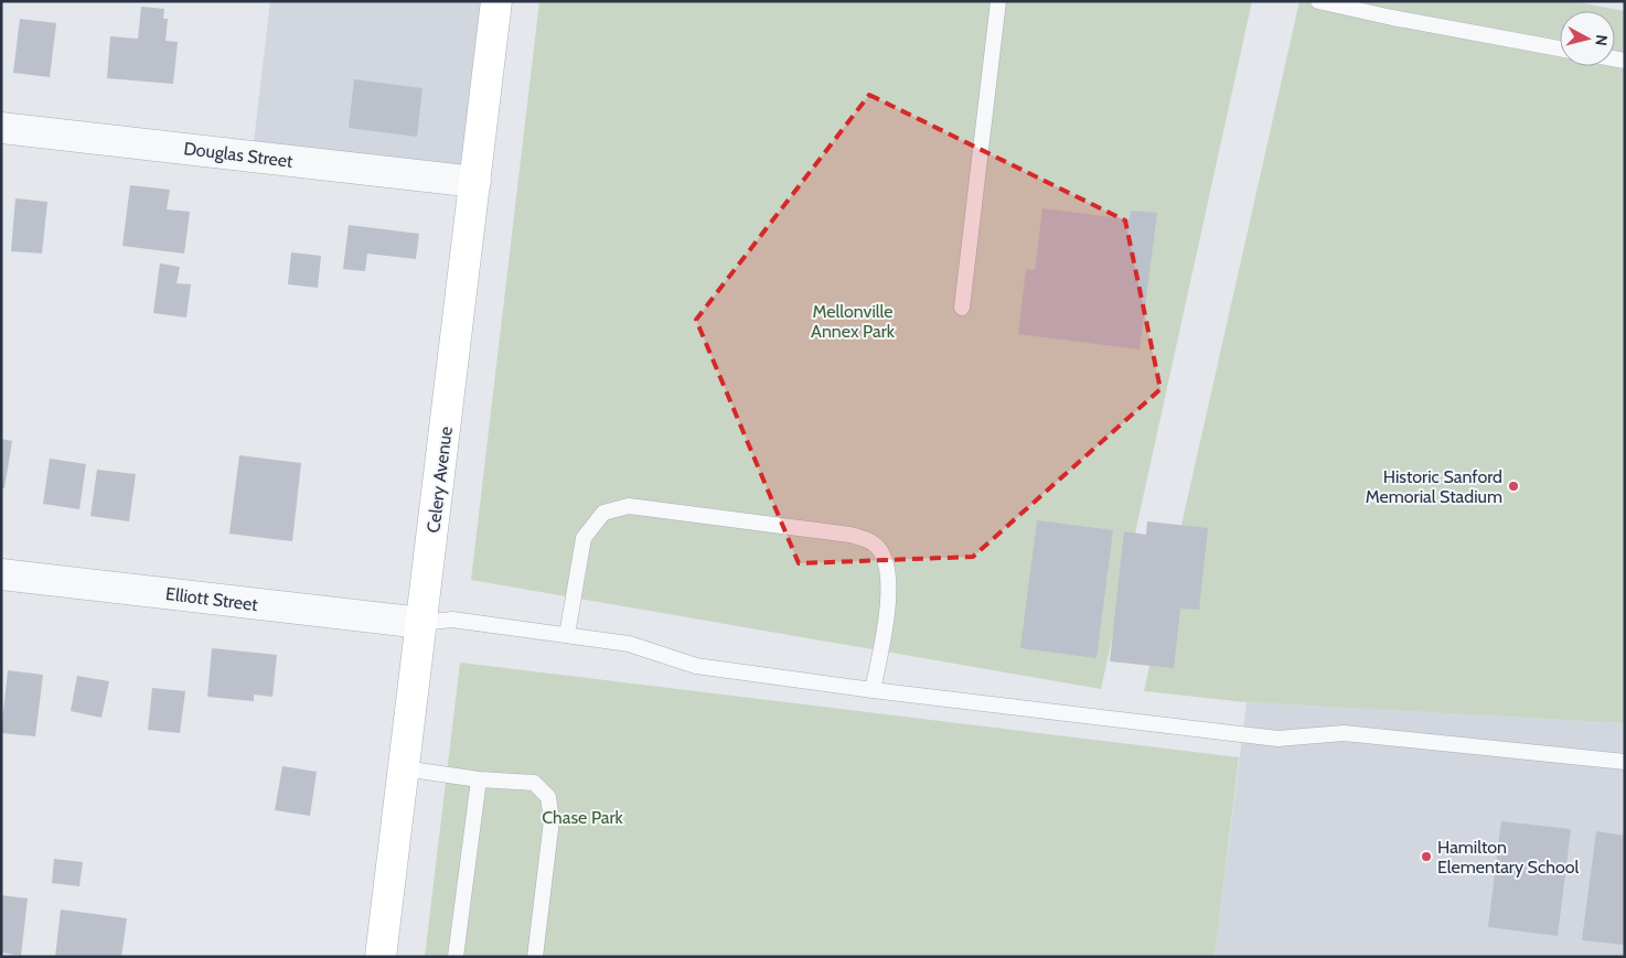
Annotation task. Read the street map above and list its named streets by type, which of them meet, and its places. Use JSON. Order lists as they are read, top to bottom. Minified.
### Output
{"streets":{"main road":["Celery Avenue"],"street":["Douglas Street","Elliott Street"]},"crossings":[["Douglas Street","Celery Avenue"],["Celery Avenue","Elliott Street"]],"parks":["Mellonville Annex Park","Chase Park"],"places":["Historic Sanford Memorial Stadium","Hamilton Elementary School"],"north":"right"}
